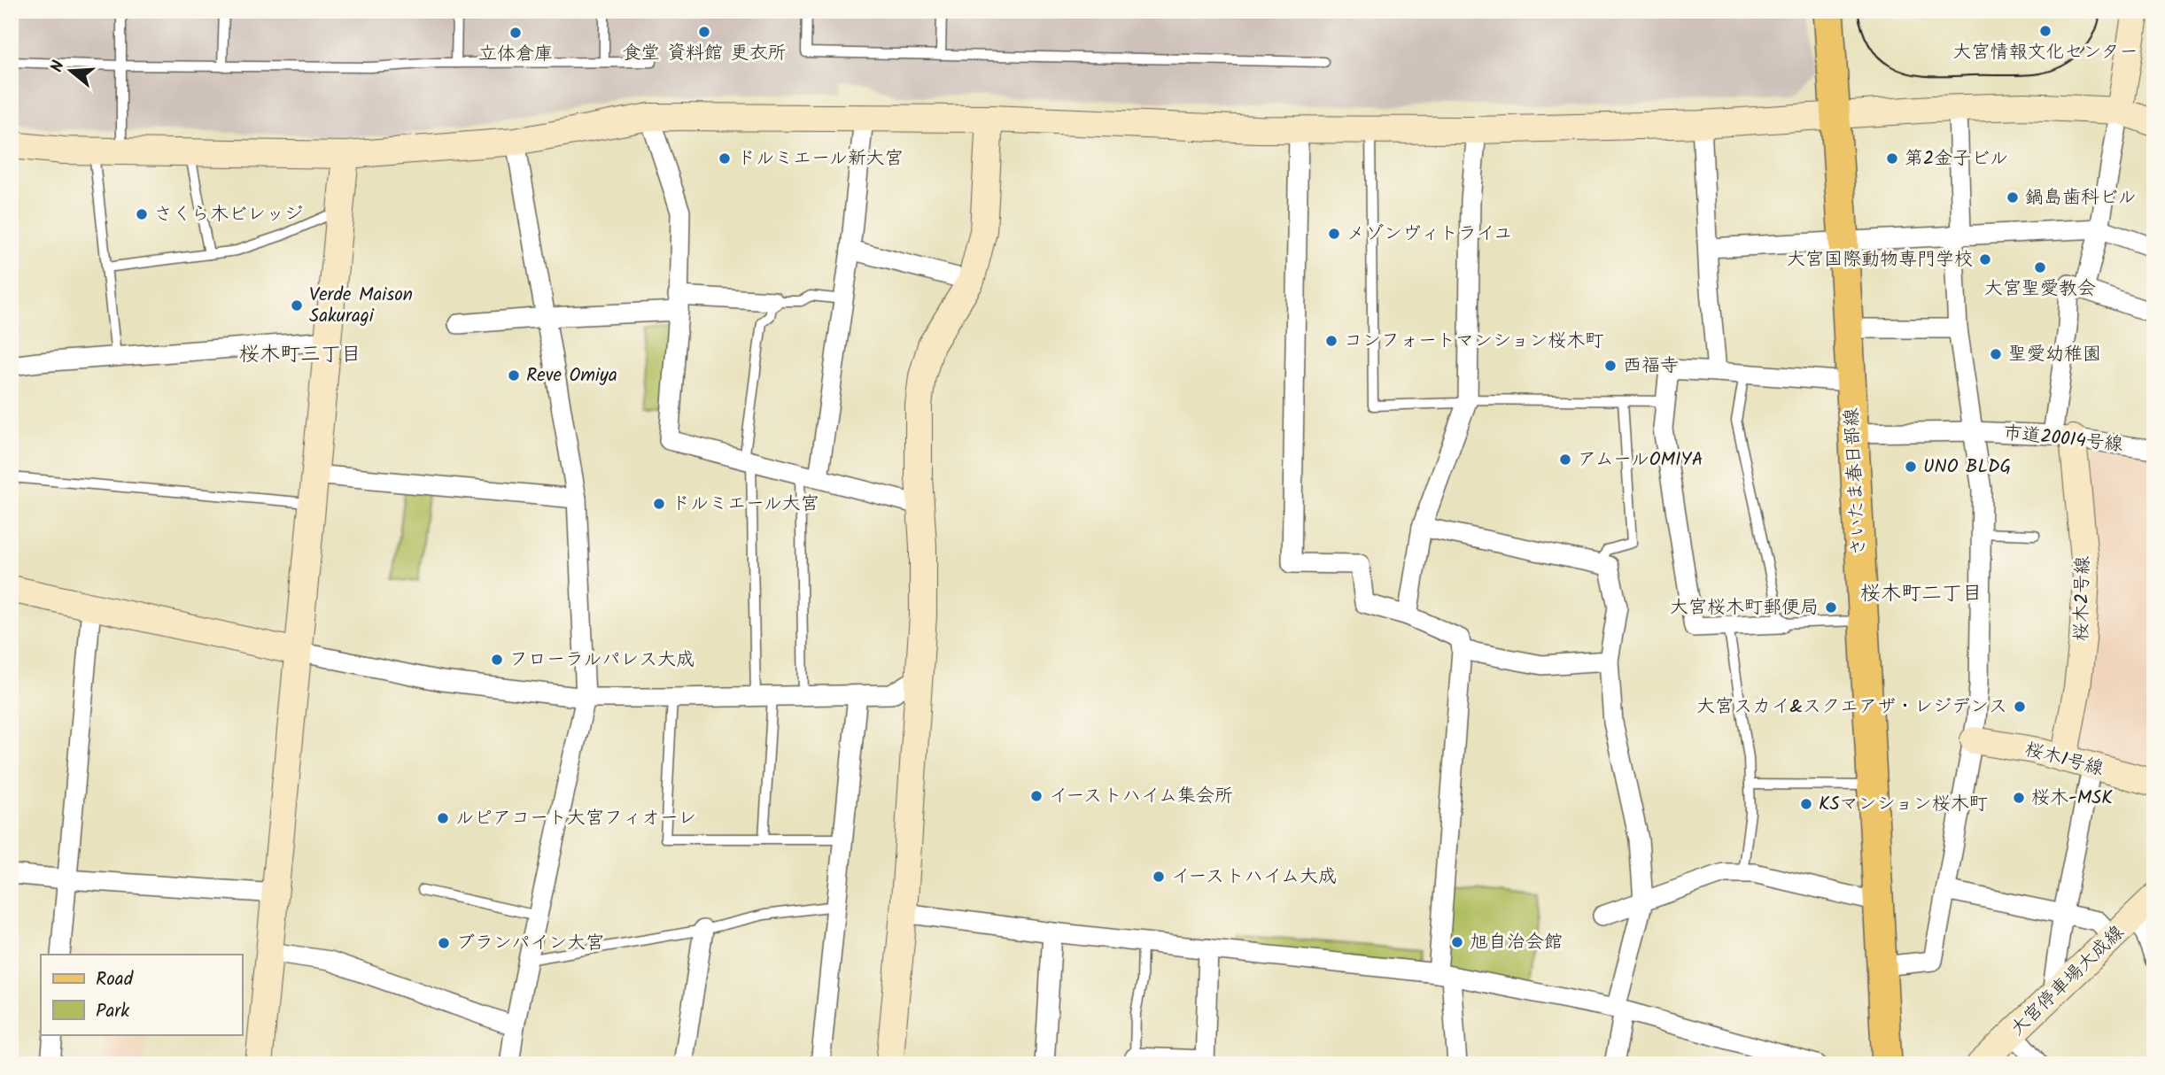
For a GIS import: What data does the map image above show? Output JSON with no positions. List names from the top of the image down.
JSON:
{
  "streets": {
    "main road": ["さいたま春日部線"],
    "street": [
      "市道20014号線",
      "桜木2号線",
      "桜木1号線",
      "大宮停車場大成線"
    ]
  },
  "crossings": [
    ["市道20014号線", "さいたま春日部線"],
    ["市道20014号線", "桜木2号線"],
    ["桜木2号線", "桜木1号線"]
  ],
  "districts": ["桜木町三丁目", "桜木町二丁目"],
  "places": [
    "大宮情報文化センター",
    "食堂 資料館 更衣所",
    "立体倉庫",
    "ドルミエール新大宮",
    "第2金子ビル",
    "鍋島歯科ビル",
    "さくら木ビレッジ",
    "メゾンヴィトライユ",
    "大宮国際動物専門学校",
    "大宮聖愛教会",
    "Verde Maison Sakuragi",
    "コンフォートマンション桜木町",
    "聖愛幼稚園",
    "西福寺",
    "Reve Omiya",
    "アムールOMIYA",
    "UNO BLDG",
    "ドルミエール大宮",
    "大宮桜木町郵便局",
    "フローラルパレス大成",
    "大宮スカイ&スクエアザ・レジデンス",
    "イーストハイム集会所",
    "桜木-MSK",
    "KSマンション桜木町",
    "ルピアコート大宮フィオーレ",
    "イーストハイム大成",
    "旭自治会館",
    "ブランパイン大宮"
  ],
  "legend": ["Road", "Park"],
  "north": "left"
}
